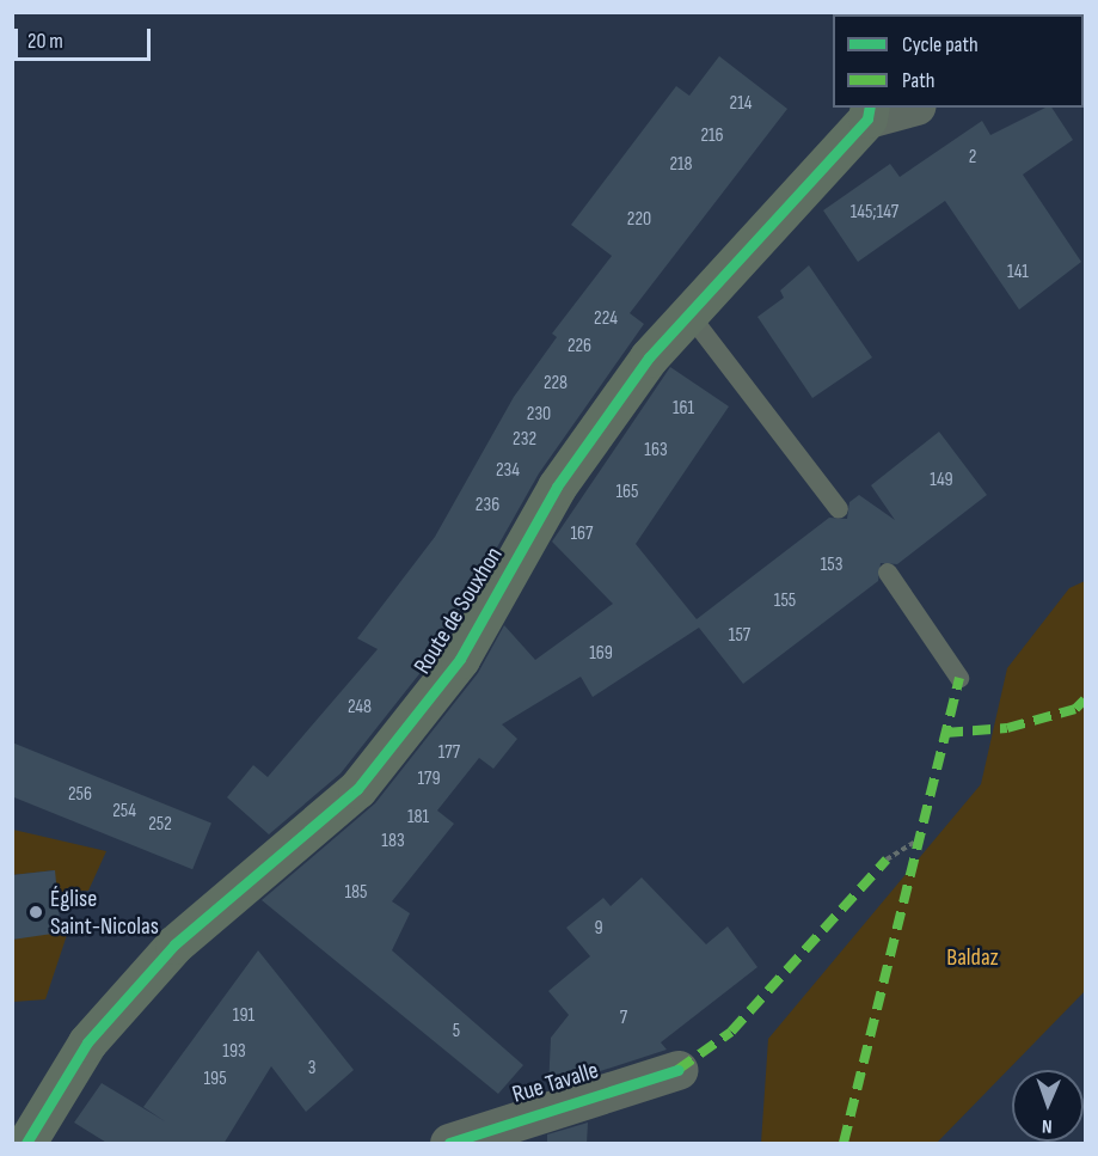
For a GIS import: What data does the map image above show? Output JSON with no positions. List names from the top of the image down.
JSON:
{
  "streets": {
    "street": ["Route de Souxhon", "Rue Tavalle"]
  },
  "parks": ["Baldaz"],
  "places": ["Église Saint-Nicolas"],
  "house_numbers": [
    "214",
    "216",
    "2",
    "218",
    "145;147",
    "220",
    "141",
    "224",
    "226",
    "228",
    "161",
    "230",
    "232",
    "163",
    "234",
    "149",
    "165",
    "236",
    "167",
    "153",
    "155",
    "157",
    "169",
    "248",
    "177",
    "179",
    "256",
    "254",
    "181",
    "252",
    "183",
    "185",
    "9",
    "191",
    "7",
    "5",
    "193",
    "3",
    "195"
  ],
  "legend": ["Cycle path", "Path"],
  "scale_bar": "20 m",
  "north": "bottom"
}
